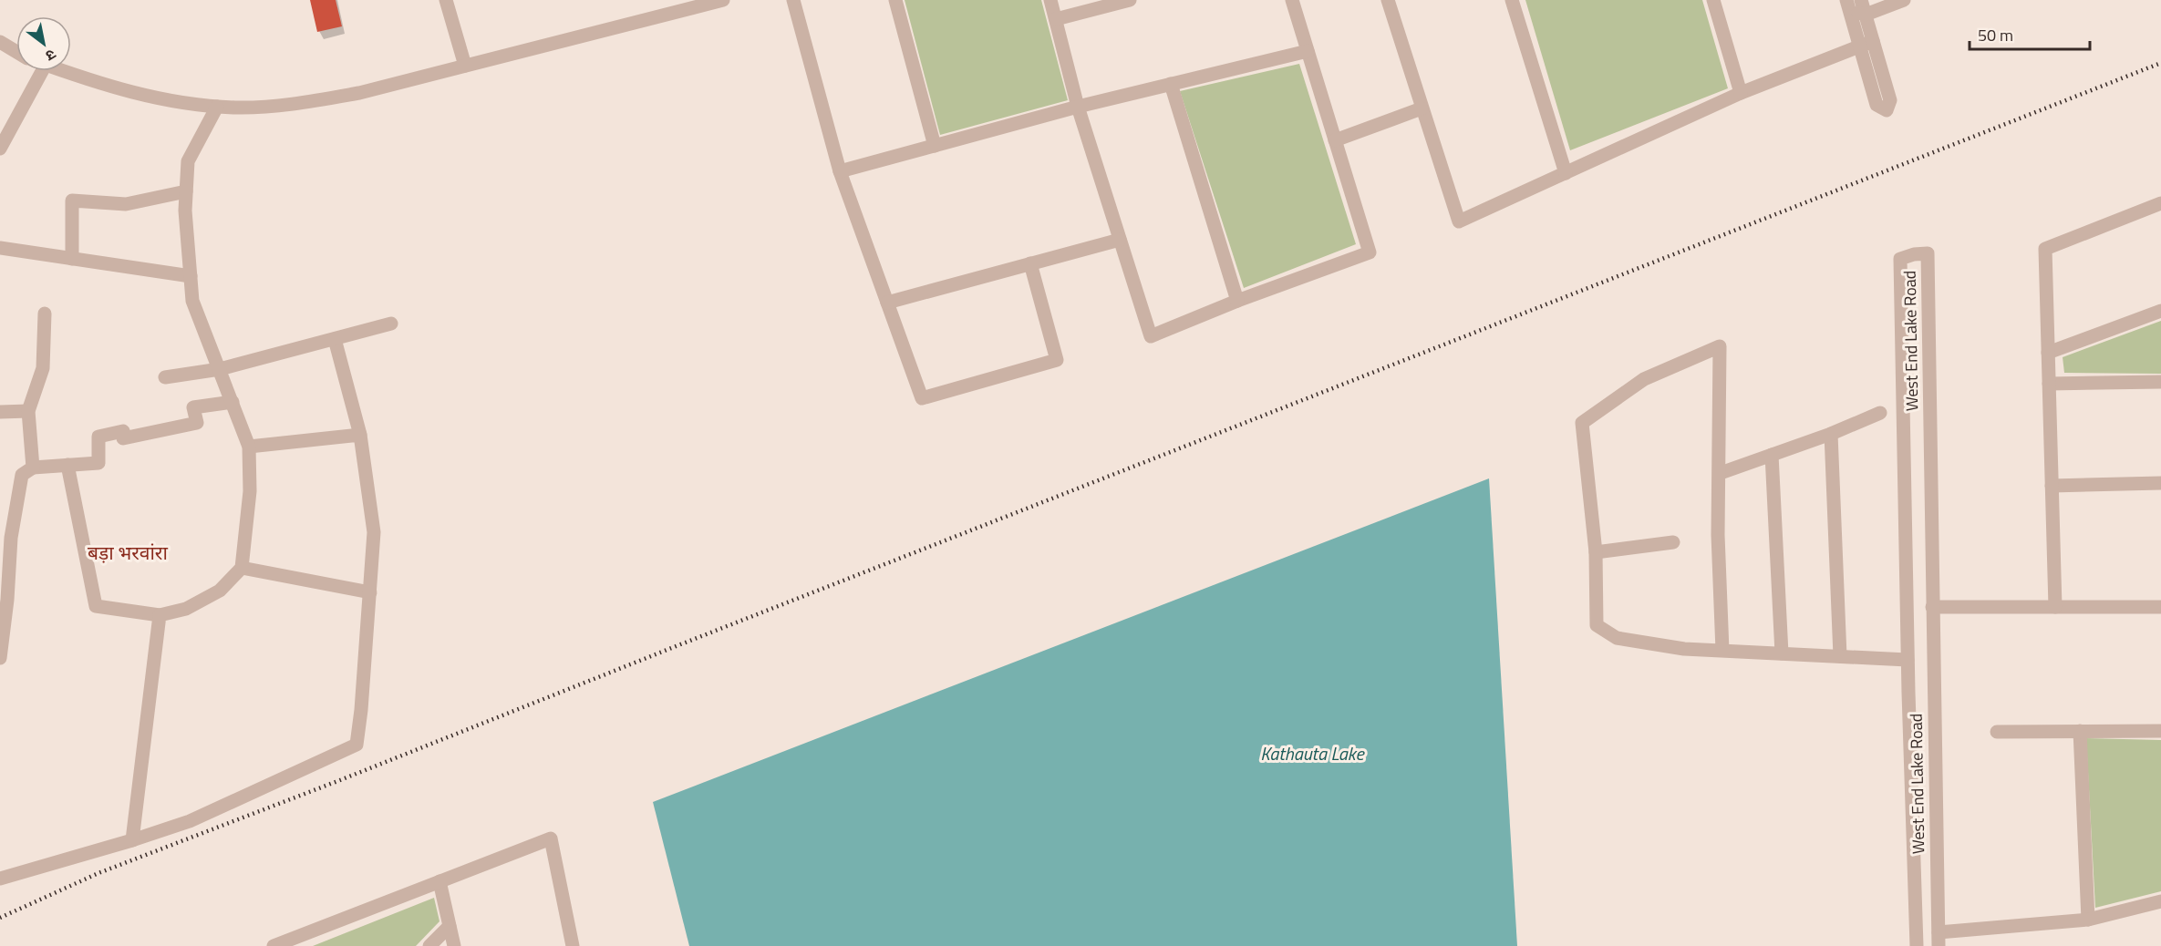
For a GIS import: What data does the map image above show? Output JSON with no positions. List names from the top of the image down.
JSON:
{
  "streets": {
    "street": ["West End Lake Road"]
  },
  "districts": ["बड़ा भरवांरा"],
  "water": ["Kathauta Lake"],
  "scale_bar": "50 m",
  "north": "bottom right"
}
